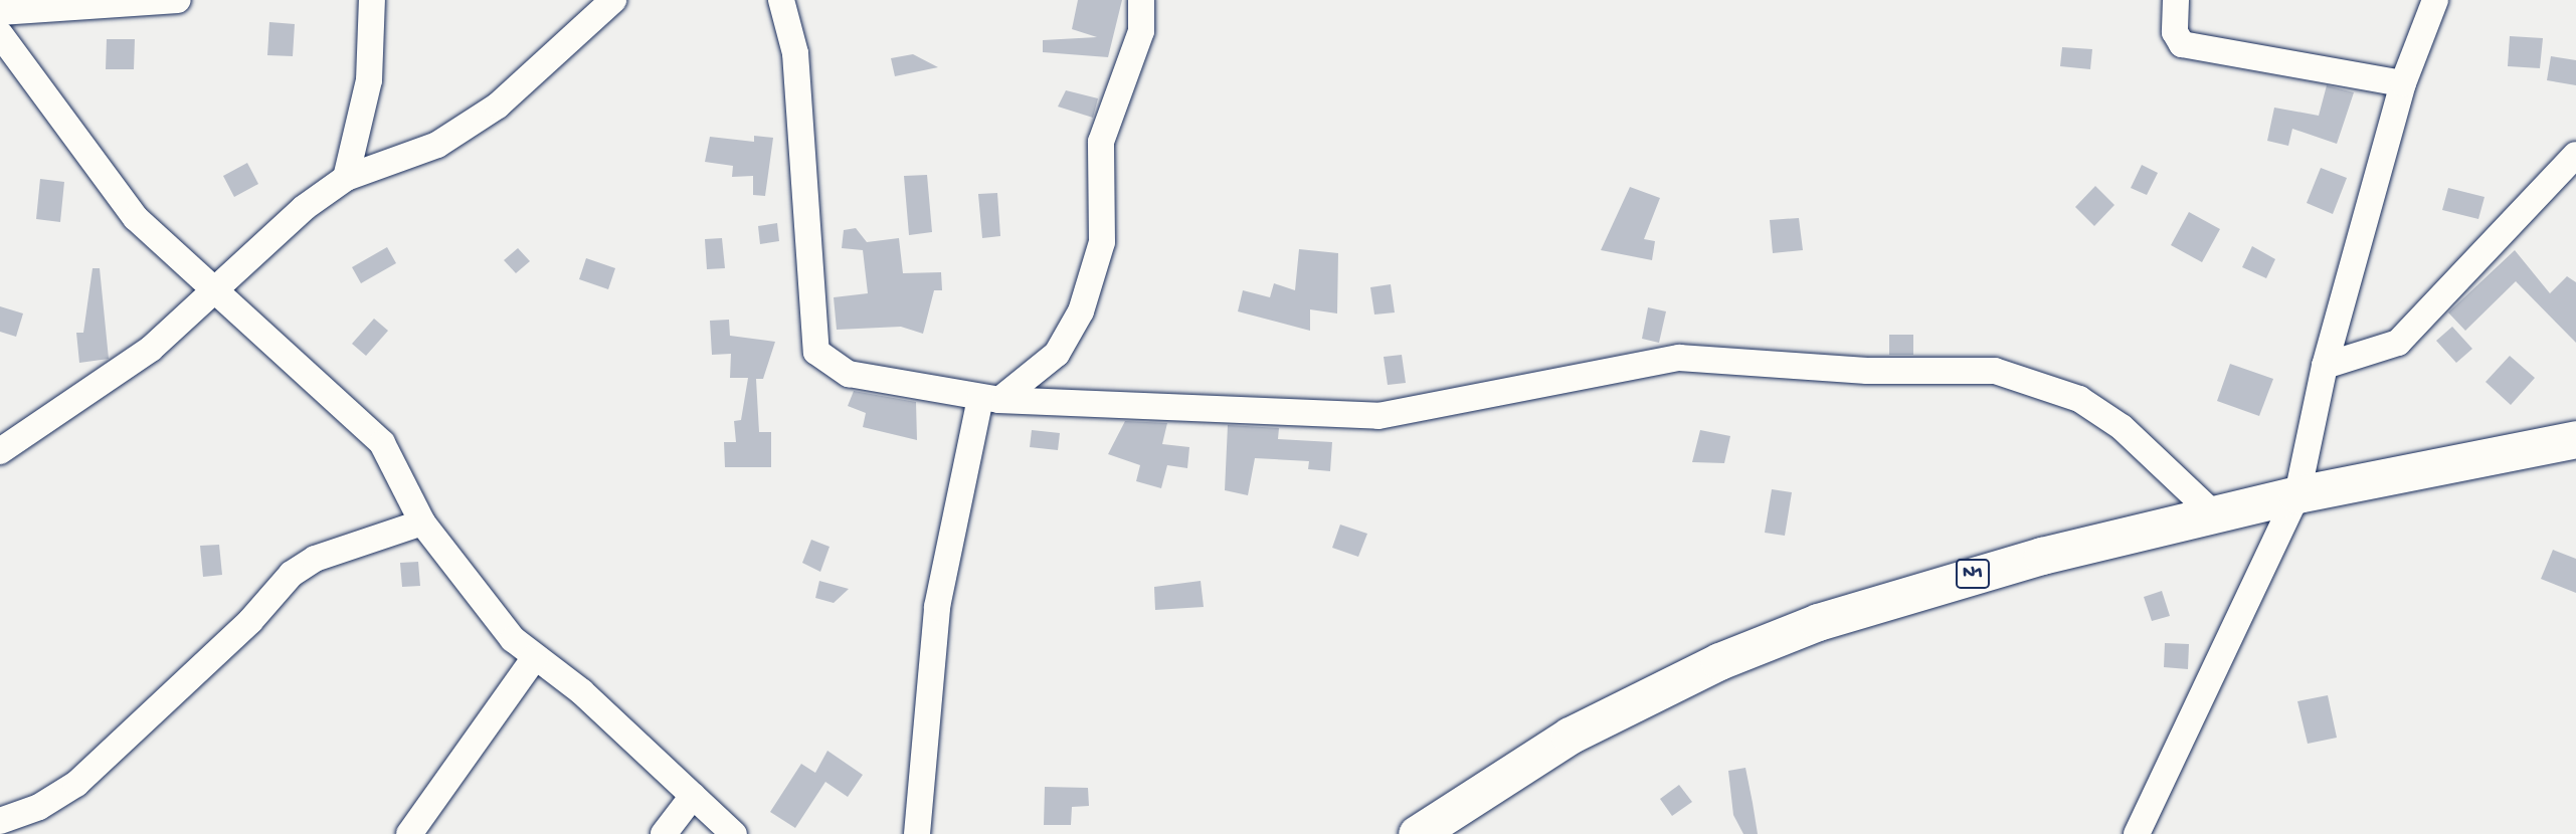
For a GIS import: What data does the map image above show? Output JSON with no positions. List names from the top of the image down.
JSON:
{
  "streets": {
    "highway": ["N1"]
  }
}
